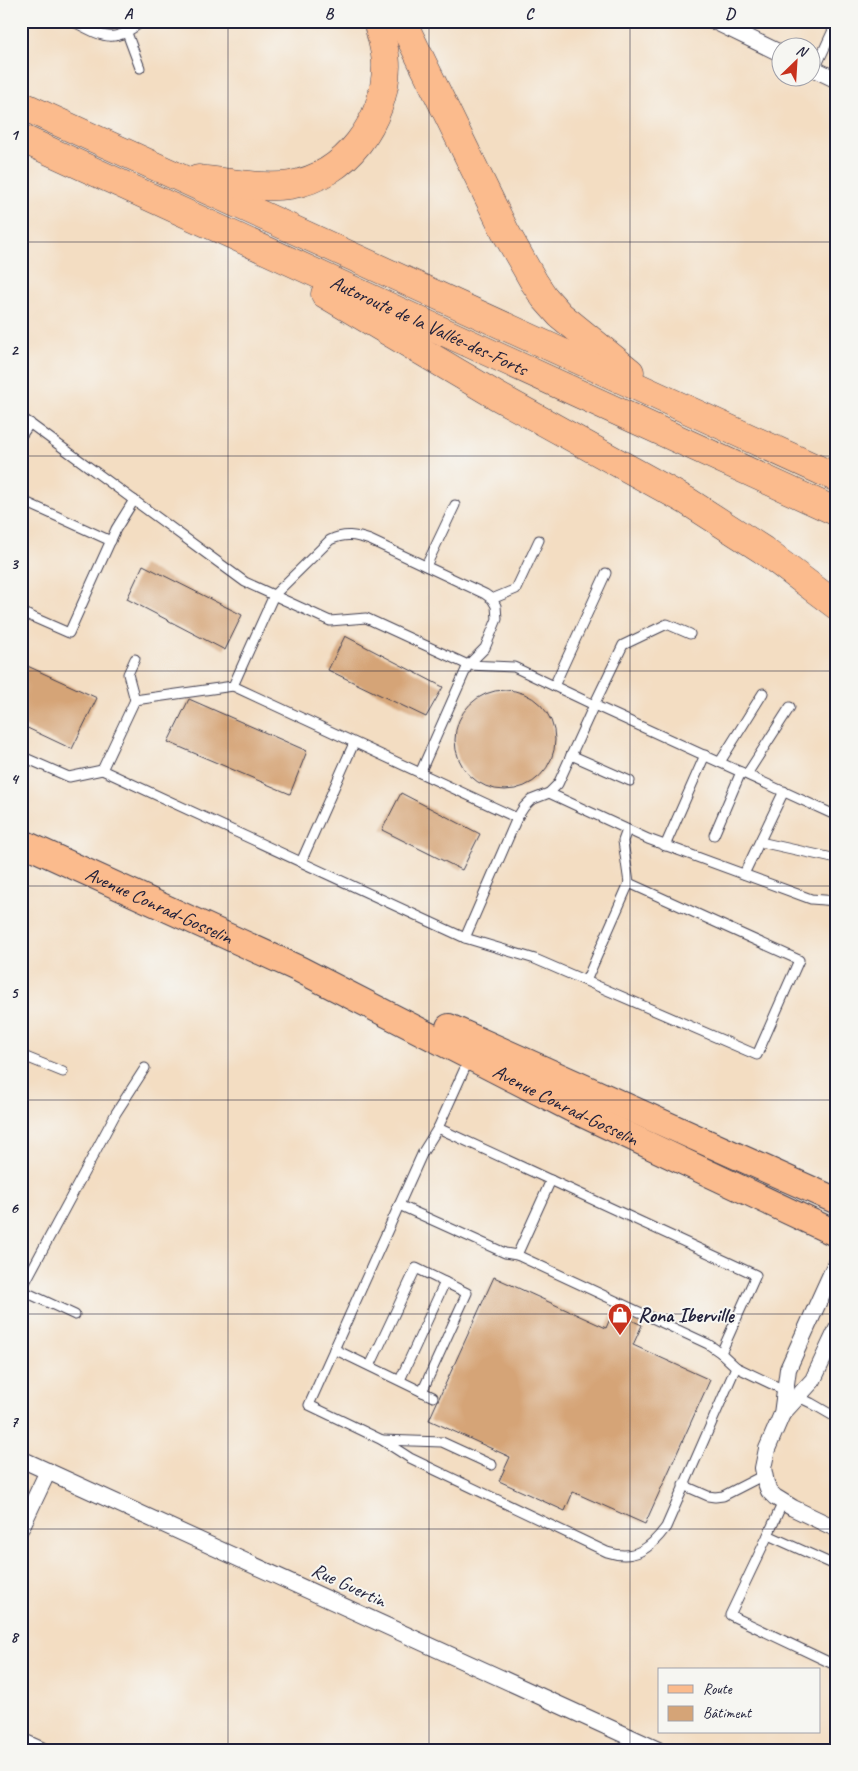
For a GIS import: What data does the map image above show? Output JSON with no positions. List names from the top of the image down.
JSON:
{
  "streets": {
    "highway": ["Autoroute de la Vallée-des-Forts"],
    "main road": ["Avenue Conrad-Gosselin"],
    "street": ["Rue Guertin"]
  },
  "places": {
    "shop": ["Rona Iberville"]
  },
  "legend": ["Route", "Bâtiment"],
  "north": "top right",
  "grid": {
    "columns": [
      "A",
      "B",
      "C",
      "D"
    ],
    "rows": [
      "1",
      "2",
      "3",
      "4",
      "5",
      "6",
      "7",
      "8"
    ]
  }
}
